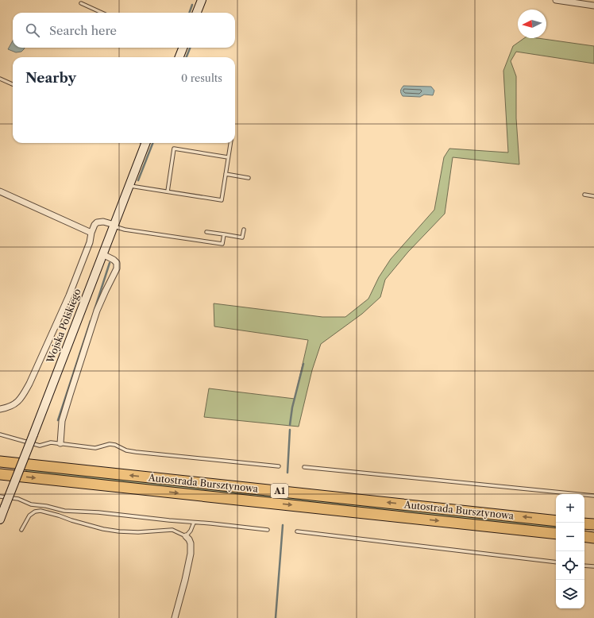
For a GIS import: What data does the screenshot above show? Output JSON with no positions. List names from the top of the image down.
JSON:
{
  "streets": {
    "highway": ["Autostrada Bursztynowa", "A1"],
    "main road": ["Wojska Polskiego"]
  },
  "north": "left",
  "page": {
    "search": "Search here",
    "heading": ["Nearby", "0 results"],
    "map_buttons": ["+", "−"]
  }
}
